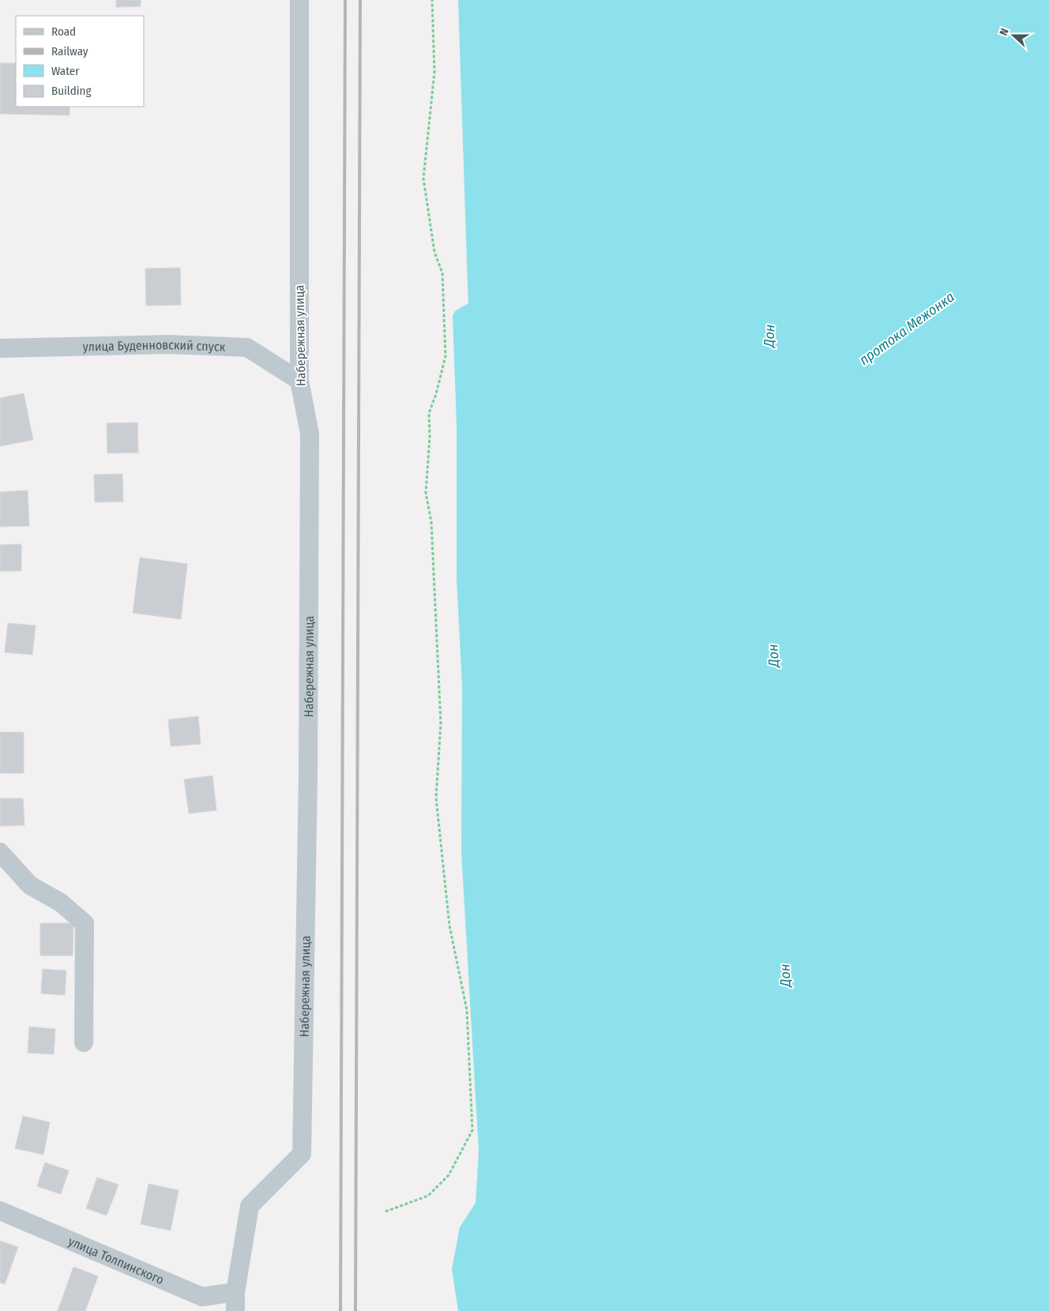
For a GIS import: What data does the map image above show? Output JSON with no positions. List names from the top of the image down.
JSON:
{
  "streets": {
    "street": ["Набережная улица", "улица Буденновский спуск", "улица Толпинского"]
  },
  "crossings": [
    ["Набережная улица", "улица Буденновский спуск"],
    ["Набережная улица", "улица Толпинского"]
  ],
  "water": ["протока Межонка", "Дон"],
  "legend": [
    "Road",
    "Railway",
    "Water",
    "Building"
  ],
  "north": "left"
}
